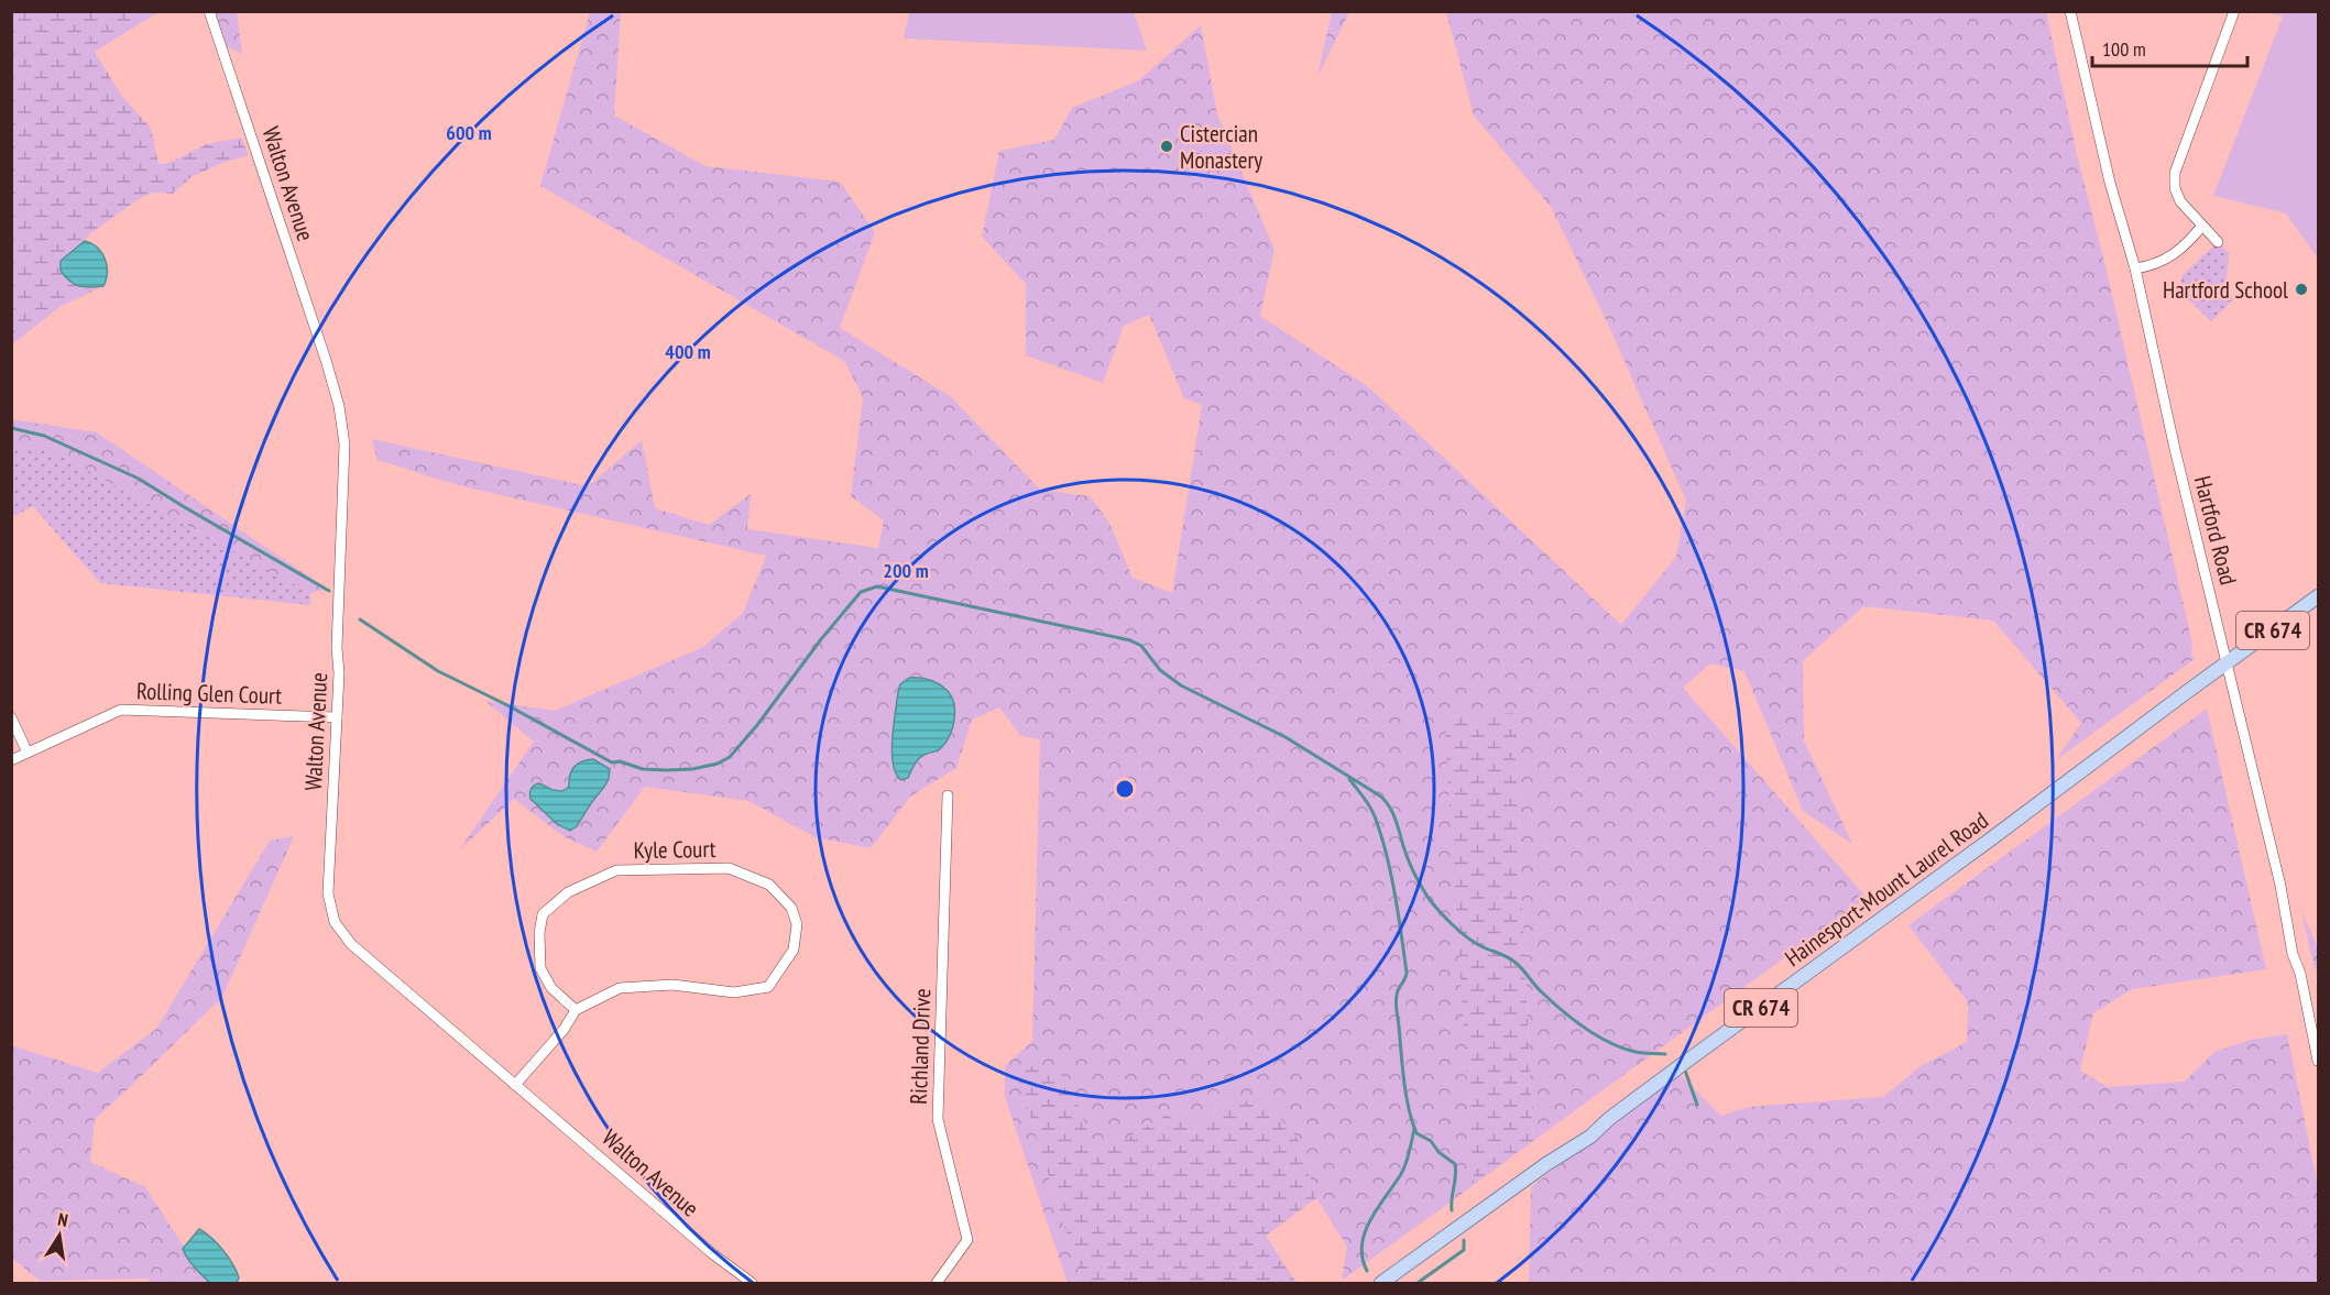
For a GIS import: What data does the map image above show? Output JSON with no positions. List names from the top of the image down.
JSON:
{
  "streets": {
    "main road": ["CR 674", "Hainesport-Mount Laurel Road"],
    "street": [
      "Walton Avenue",
      "Hartford Road",
      "Rolling Glen Court",
      "Kyle Court",
      "Richland Drive"
    ]
  },
  "crossings": [
    ["Walton Avenue", "Rolling Glen Court"],
    ["Walton Avenue", "Kyle Court"],
    ["Hartford Road", "Hainesport-Mount Laurel Road"]
  ],
  "places": ["Cistercian Monastery", "Hartford School"],
  "scale_bar": "100 m",
  "north": "top",
  "rings": ["600 m", "400 m", "200 m"]
}
